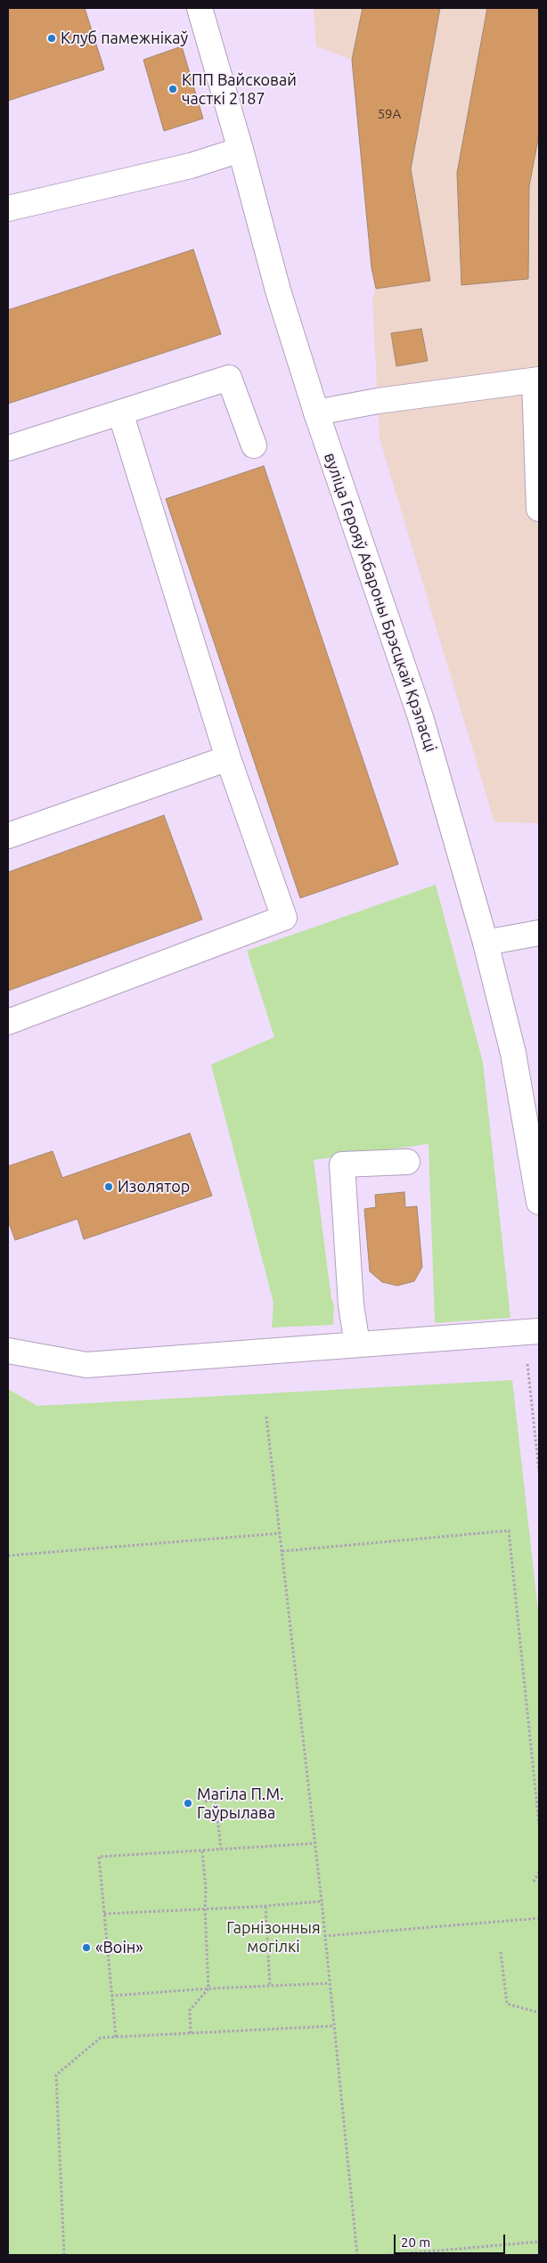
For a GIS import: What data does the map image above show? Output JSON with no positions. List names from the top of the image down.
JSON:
{
  "streets": {
    "main road": ["вуліца Герояў Абароны Брэсцкай Крэпасці"]
  },
  "parks": ["Гарнізонныя могілкі"],
  "places": [
    "Клуб памежнікаў",
    "КПП Вайсковай часткі 2187",
    "Изолятор",
    "Магіла П.М. Гаўрылава",
    "«Воін»"
  ],
  "house_numbers": ["59А"],
  "scale_bar": "20 m"
}
